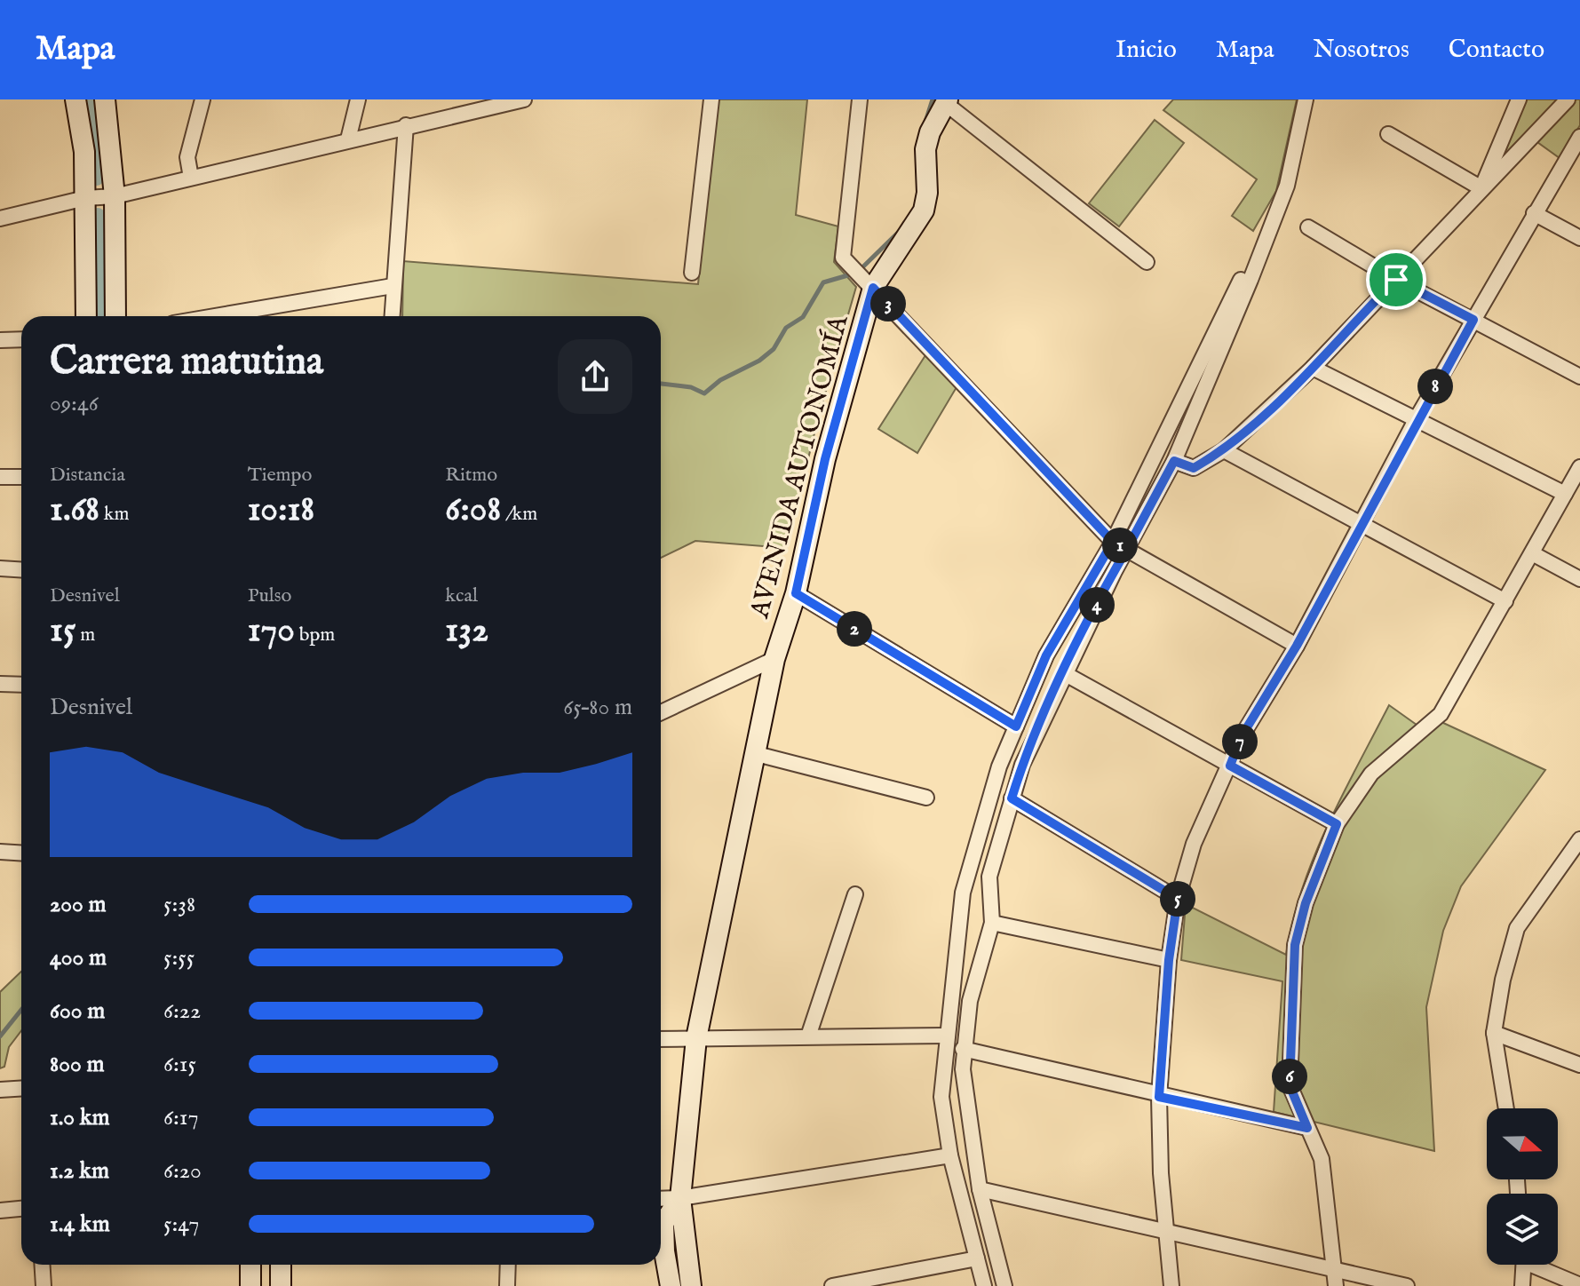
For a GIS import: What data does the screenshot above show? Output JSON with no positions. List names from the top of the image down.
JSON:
{
  "streets": {
    "street": ["AVENIDA AUTONOMÍA"]
  },
  "north": "right",
  "page": {
    "header": "Mapa",
    "nav": [
      "Inicio",
      "Mapa",
      "Nosotros",
      "Contacto"
    ],
    "pins": [
      "3",
      "8",
      "1",
      "4",
      "2",
      "7",
      "5",
      "6"
    ],
    "heading": ["Carrera matutina", "09:46"],
    "stats": [
      ["Distancia", "1.68 km"],
      ["Tiempo", "10:18"],
      ["Ritmo", "6:08 /km"],
      ["Desnivel", "15 m"],
      ["Pulso", "170 bpm"],
      ["kcal", "132"]
    ],
    "chart": ["Desnivel", "65–80 m"],
    "list": [
      {
        "name": "200 m",
        "note": "5:38"
      },
      {
        "name": "400 m",
        "note": "5:55"
      },
      {
        "name": "600 m",
        "note": "6:22"
      },
      {
        "name": "800 m",
        "note": "6:15"
      },
      {
        "name": "1.0 km",
        "note": "6:17"
      },
      {
        "name": "1.2 km",
        "note": "6:20"
      },
      {
        "name": "1.4 km",
        "note": "5:47"
      }
    ]
  }
}
